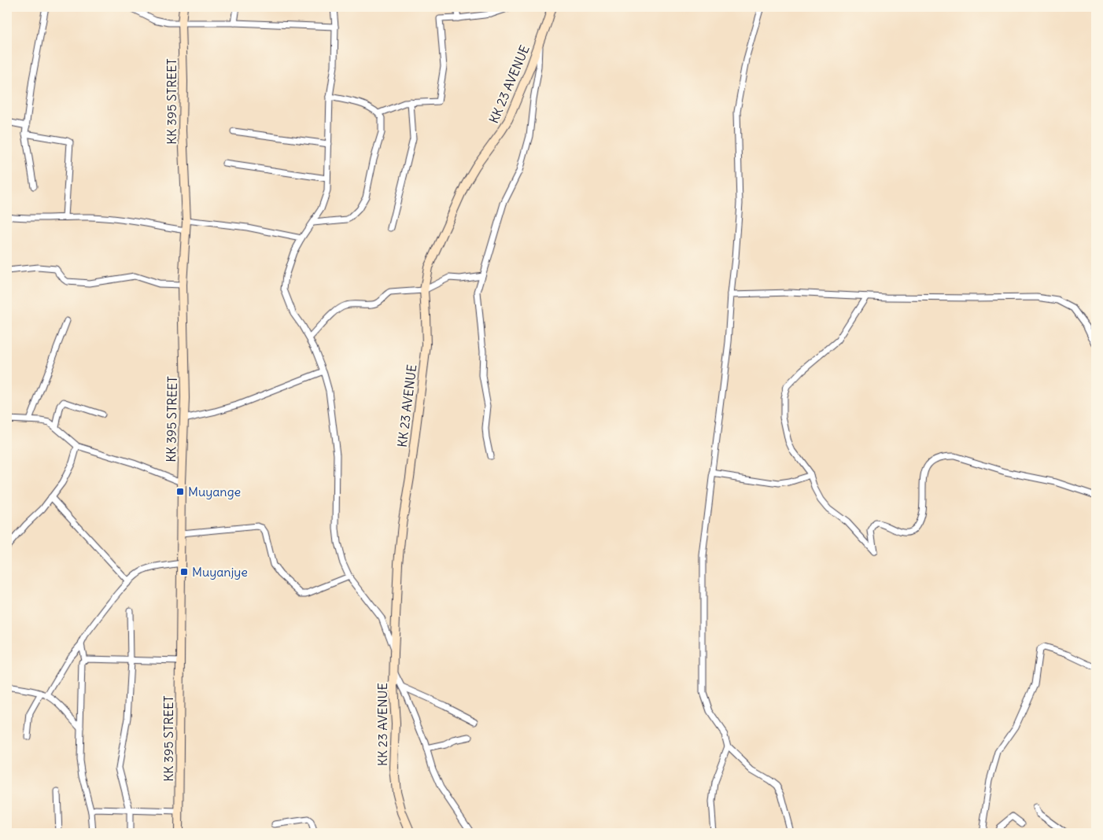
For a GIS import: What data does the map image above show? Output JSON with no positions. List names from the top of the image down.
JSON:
{
  "streets": {
    "main road": ["KK 23 AVENUE", "KK 395 STREET"]
  },
  "places": {
    "transit": ["Muyange", "Muyanjye"]
  }
}
